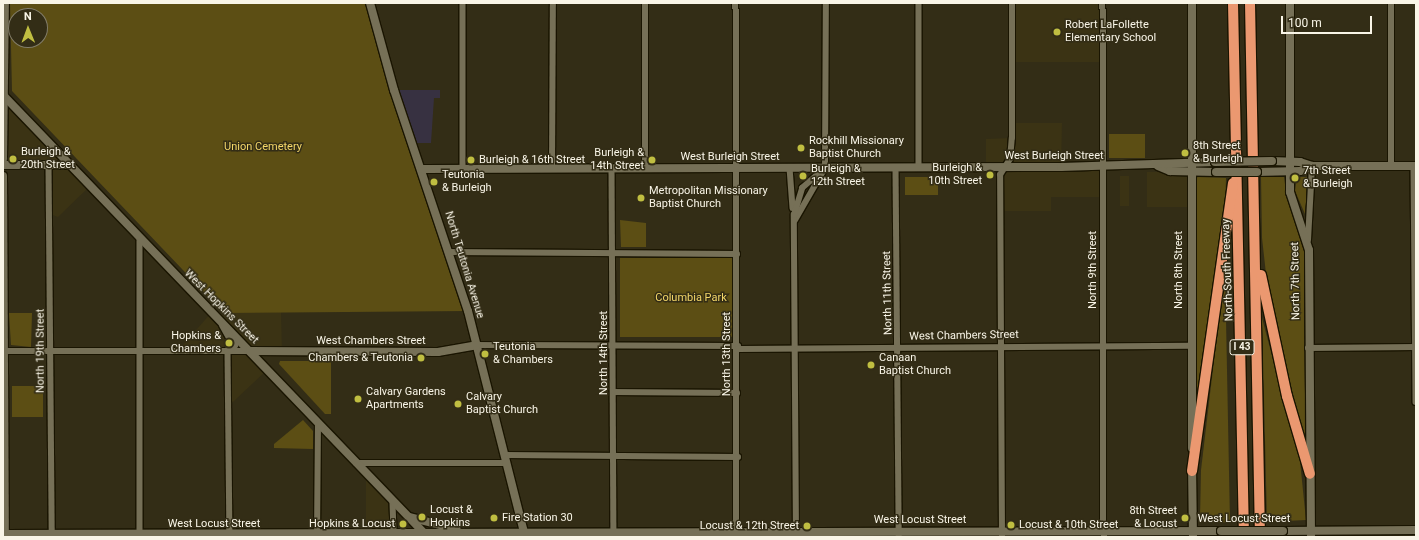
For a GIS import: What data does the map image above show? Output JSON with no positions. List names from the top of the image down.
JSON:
{
  "streets": {
    "highway": ["North-South Freeway", "I 43"],
    "street": [
      "West Burleigh Street",
      "North Teutonia Avenue",
      "North 9th Street",
      "North 8th Street",
      "North 7th Street",
      "North 11th Street",
      "West Hopkins Street",
      "West Chambers Street",
      "North 19th Street",
      "North 14th Street",
      "North 13th Street",
      "West Locust Street"
    ]
  },
  "crossings": [
    ["West Burleigh Street", "North Teutonia Avenue"],
    ["West Burleigh Street", "North 9th Street"],
    ["West Burleigh Street", "North 8th Street"],
    ["West Burleigh Street", "North 7th Street"],
    ["West Burleigh Street", "North 11th Street"],
    ["West Burleigh Street", "North 14th Street"],
    ["West Burleigh Street", "North 13th Street"],
    ["North Teutonia Avenue", "West Chambers Street"],
    ["North Teutonia Avenue", "West Locust Street"],
    ["North 9th Street", "West Chambers Street"],
    ["North 9th Street", "West Locust Street"],
    ["North 8th Street", "West Chambers Street"],
    ["North 8th Street", "West Locust Street"],
    ["North 7th Street", "West Locust Street"],
    ["North 11th Street", "West Chambers Street"],
    ["North 11th Street", "West Locust Street"],
    ["West Hopkins Street", "West Chambers Street"],
    ["West Hopkins Street", "West Locust Street"],
    ["West Chambers Street", "North 19th Street"],
    ["West Chambers Street", "North 14th Street"],
    ["West Chambers Street", "North 13th Street"],
    ["North 19th Street", "West Locust Street"],
    ["North 14th Street", "West Locust Street"],
    ["North 13th Street", "West Locust Street"]
  ],
  "parks": ["Union Cemetery", "Columbia Park"],
  "places": [
    "Robert LaFollette Elementary School",
    "Rockhill Missionary Baptist Church",
    "8th Street & Burleigh",
    "Burleigh & 20th Street",
    "Burleigh & 16th Street",
    "Burleigh & 14th Street",
    "Burleigh & 10th Street",
    "Burleigh & 12th Street",
    "7th Street & Burleigh",
    "Teutonia & Burleigh",
    "Metropolitan Missionary Baptist Church",
    "Hopkins & Chambers",
    "Teutonia & Chambers",
    "Chambers & Teutonia",
    "Canaan Baptist Church",
    "Calvary Gardens Apartments",
    "Calvary Baptist Church",
    "Locust & Hopkins",
    "Fire Station 30",
    "8th Street & Locust",
    "Hopkins & Locust",
    "Locust & 10th Street",
    "Locust & 12th Street"
  ],
  "scale_bar": "100 m",
  "north": "top"
}
